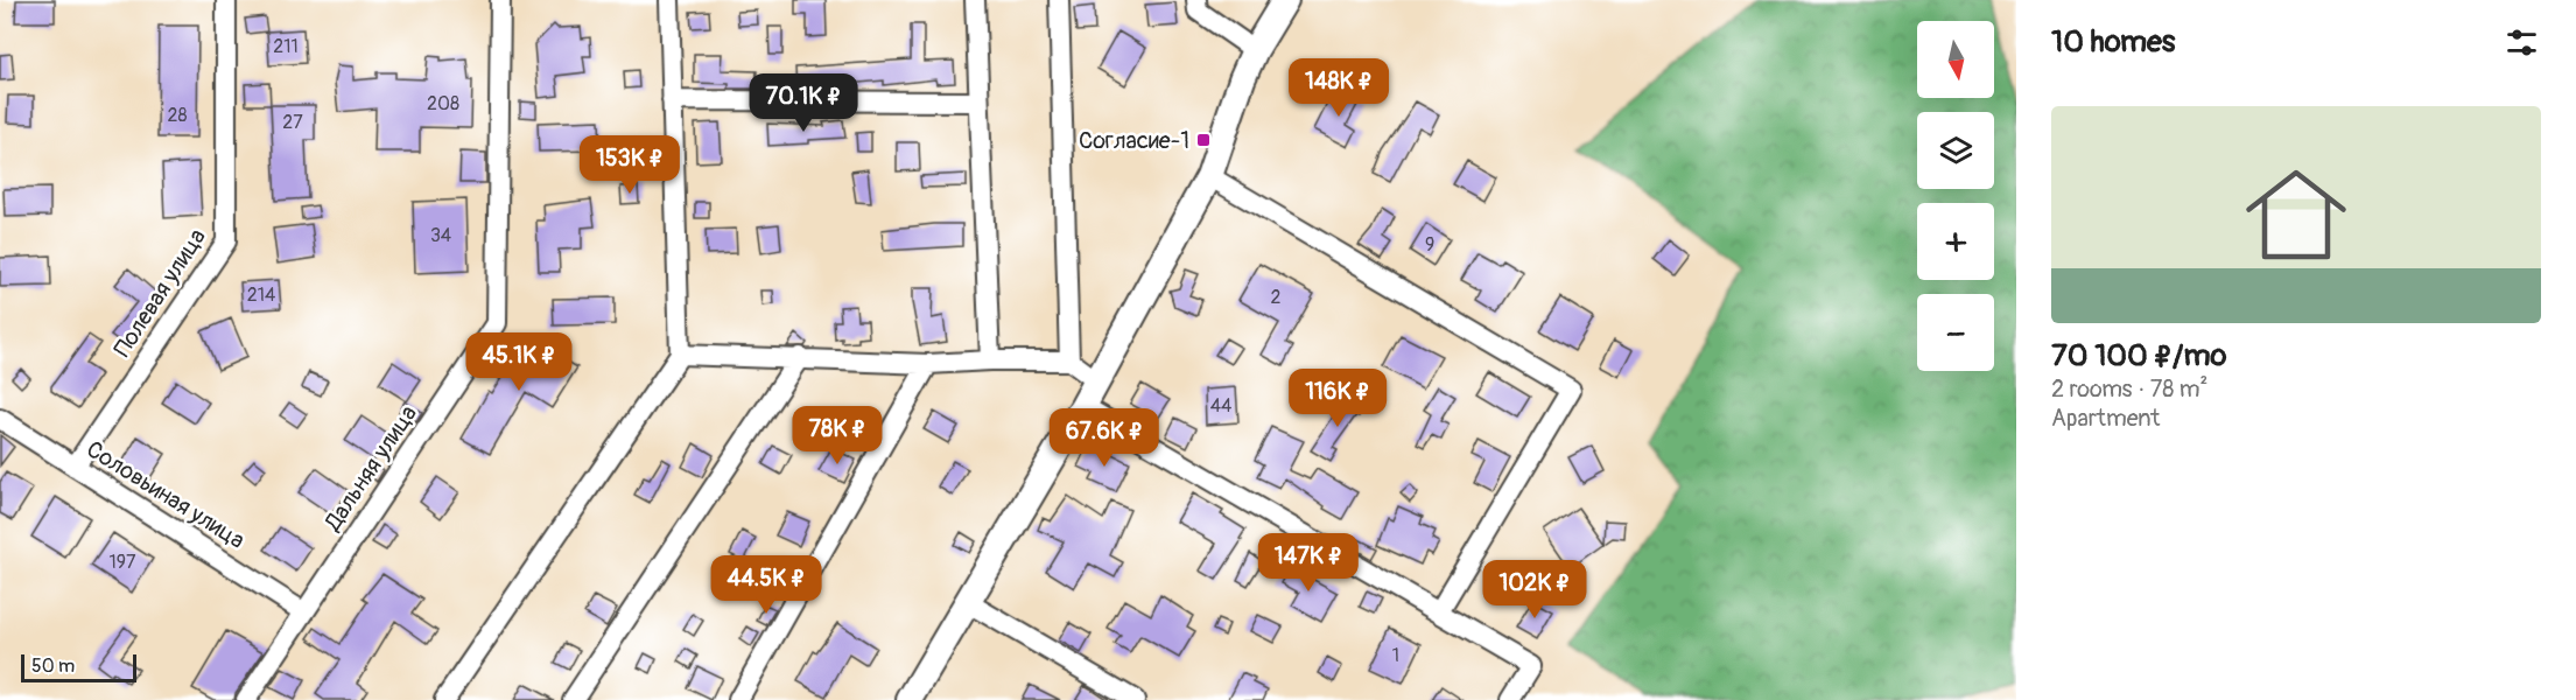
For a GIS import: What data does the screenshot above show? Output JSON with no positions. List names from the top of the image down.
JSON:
{
  "streets": {
    "street": ["Полевая улица", "Дальняя улица", "Соловьиная улица"]
  },
  "crossings": [
    ["Полевая улица", "Соловьиная улица"],
    ["Дальняя улица", "Соловьиная улица"]
  ],
  "places": {
    "transit": ["Согласие-1"]
  },
  "house_numbers": [
    "211",
    "208",
    "28",
    "27",
    "34",
    "9",
    "214",
    "2",
    "44",
    "197",
    "1"
  ],
  "scale_bar": "50 m",
  "north": "bottom",
  "page": {
    "heading": "10 homes",
    "map_buttons": ["+", "−"],
    "price": [
      "148K ₽",
      "70.1K ₽",
      "153K ₽",
      "45.1K ₽",
      "116K ₽",
      "78K ₽",
      "67.6K ₽",
      "147K ₽",
      "44.5K ₽",
      "102K ₽"
    ],
    "list": [
      {
        "name": "70 100 ₽/mo",
        "note": "2 rooms · 78 m² · Apartment"
      }
    ],
    "scale": "50 m"
  }
}
